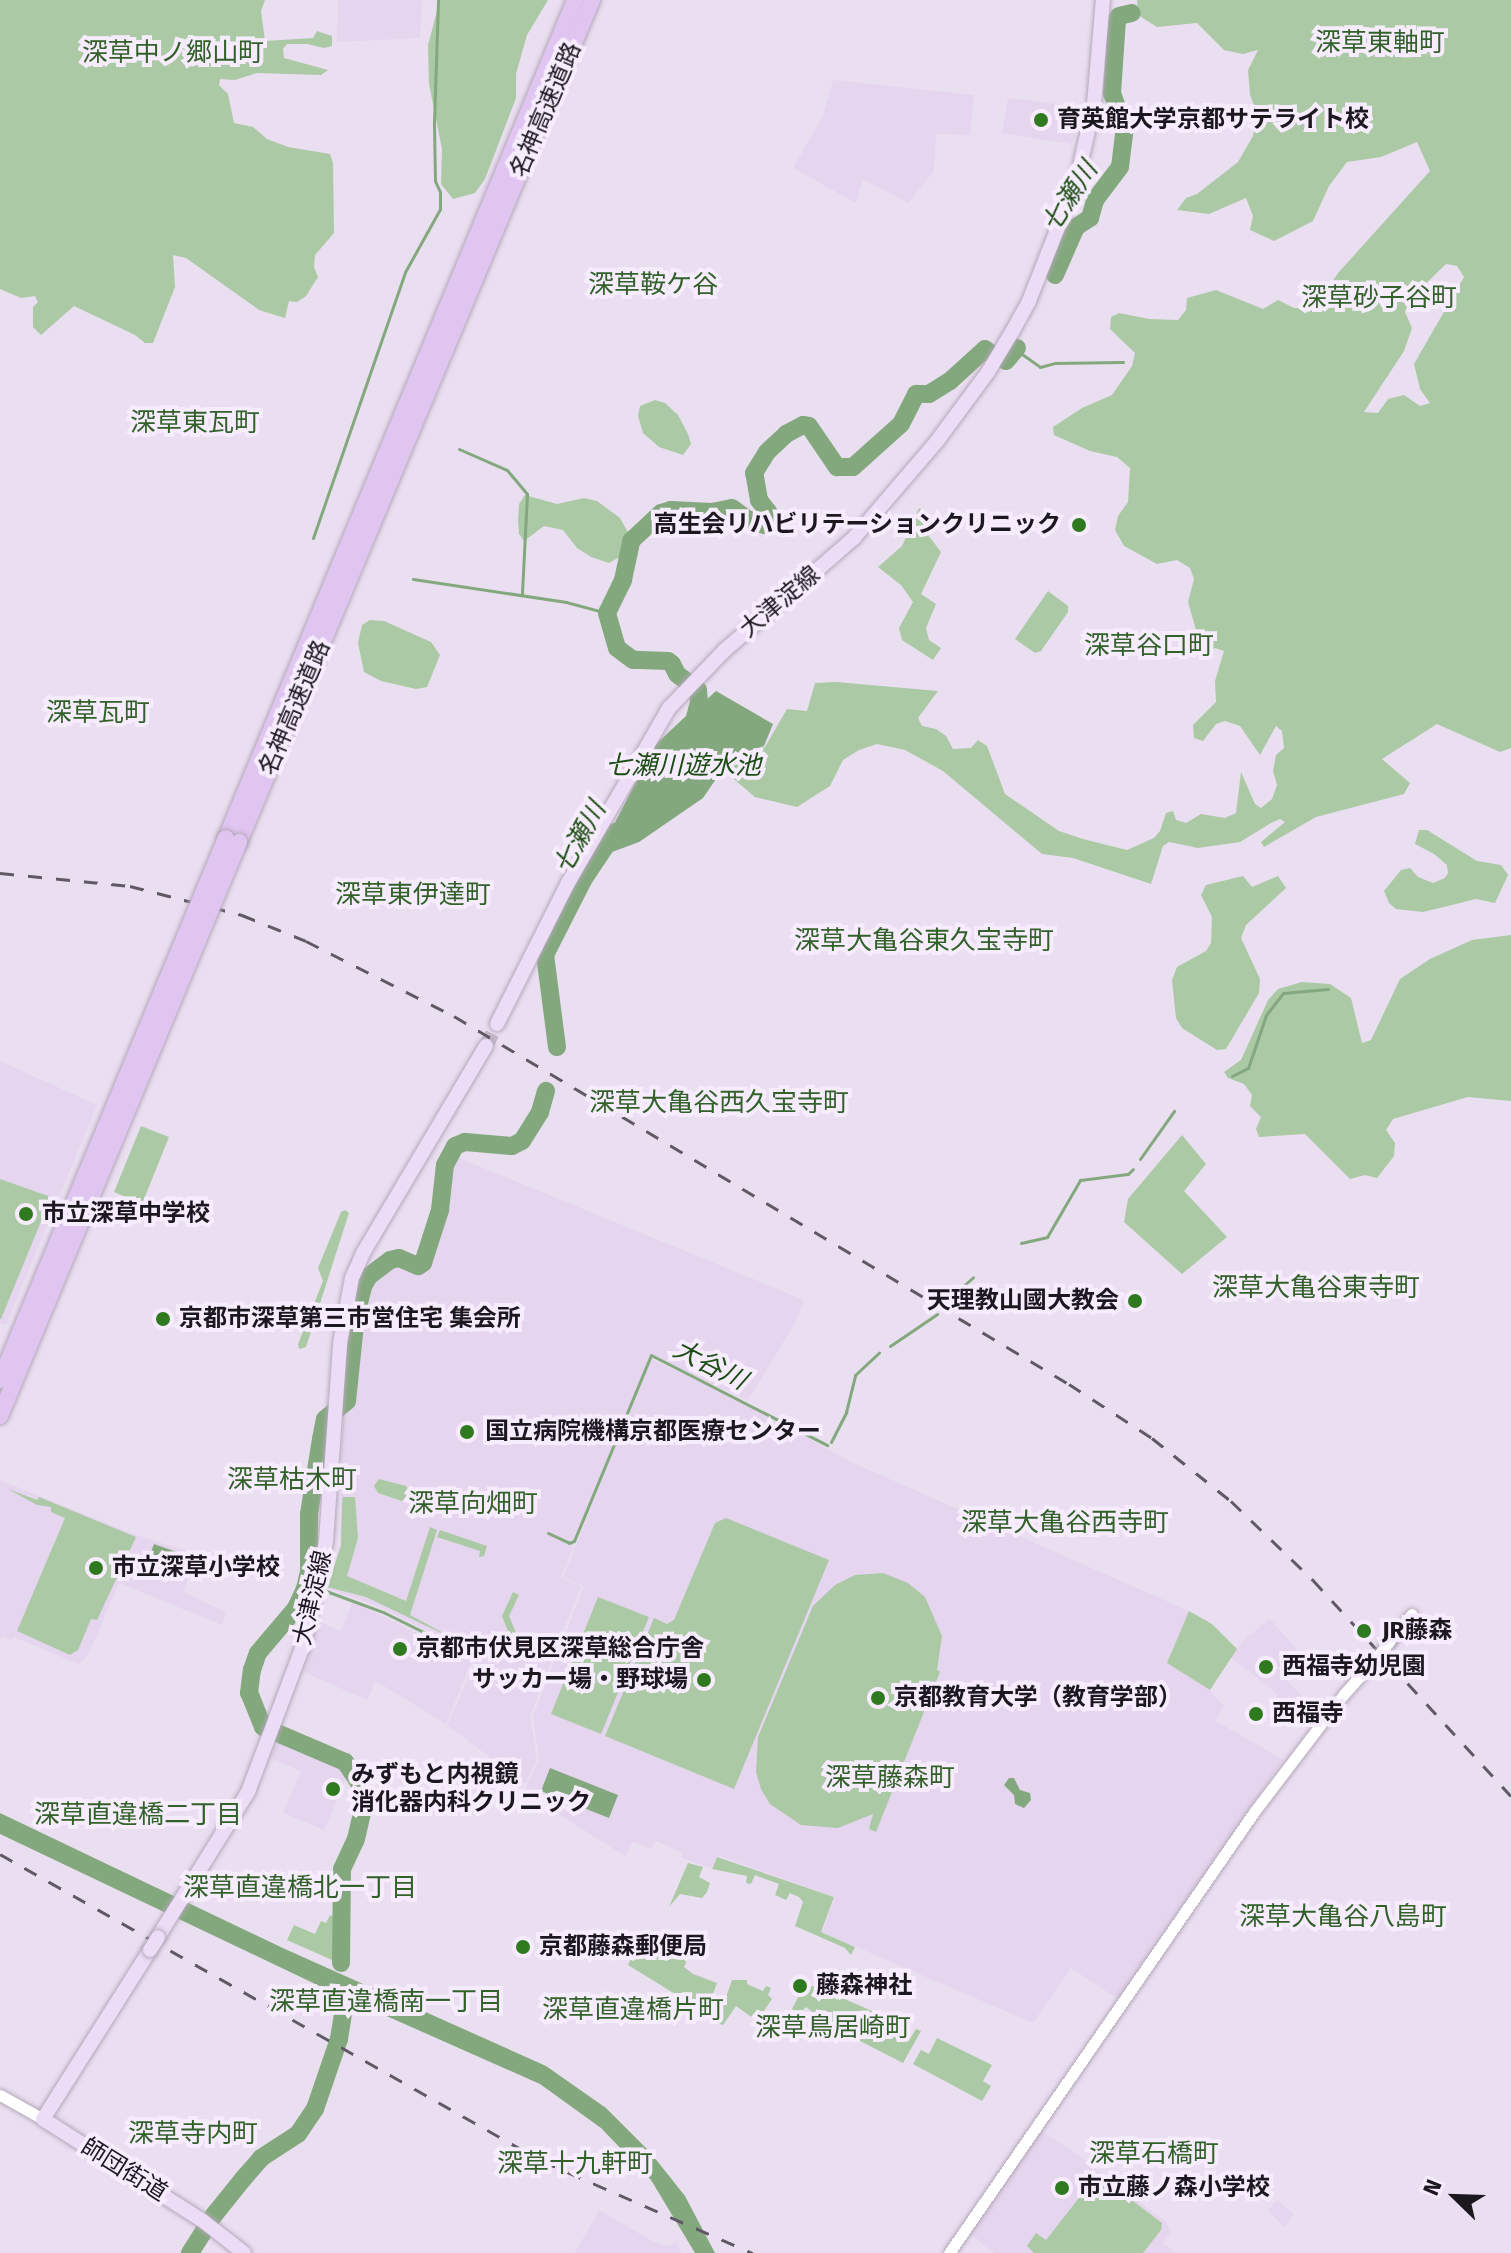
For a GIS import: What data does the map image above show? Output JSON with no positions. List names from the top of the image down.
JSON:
{
  "streets": {
    "highway": ["名神高速道路"],
    "main road": ["大津淀線", "師団街道"]
  },
  "crossings": [
    ["大津淀線", "師団街道"]
  ],
  "districts": [
    "深草東軸町",
    "深草中ノ郷山町",
    "深草鞍ケ谷",
    "深草砂子谷町",
    "深草東瓦町",
    "深草谷口町",
    "深草瓦町",
    "深草東伊達町",
    "深草大亀谷東久宝寺町",
    "深草大亀谷西久宝寺町",
    "深草大亀谷東寺町",
    "深草枯木町",
    "深草向畑町",
    "深草大亀谷西寺町",
    "深草藤森町",
    "深草直違橋二丁目",
    "深草直違橋北一丁目",
    "深草大亀谷八島町",
    "深草直違橋南一丁目",
    "深草直違橋片町",
    "深草鳥居崎町",
    "深草寺内町",
    "深草石橋町",
    "深草十九軒町"
  ],
  "water": ["七瀬川", "七瀬川遊水池", "大谷川"],
  "places": [
    "育英館大学京都サテライト校",
    "高生会リハビリテーションクリニック",
    "市立深草中学校",
    "天理教山國大教会",
    "京都市深草第三市営住宅 集会所",
    "国立病院機構京都医療センター",
    "市立深草小学校",
    "JR藤森",
    "京都市伏見区深草総合庁舎",
    "西福寺幼児園",
    "サッカー場・野球場",
    "京都教育大学（教育学部）",
    "西福寺",
    "みずもと内視鏡 消化器内科クリニック",
    "京都藤森郵便局",
    "藤森神社",
    "市立藤ノ森小学校"
  ],
  "north": "top left"
}
